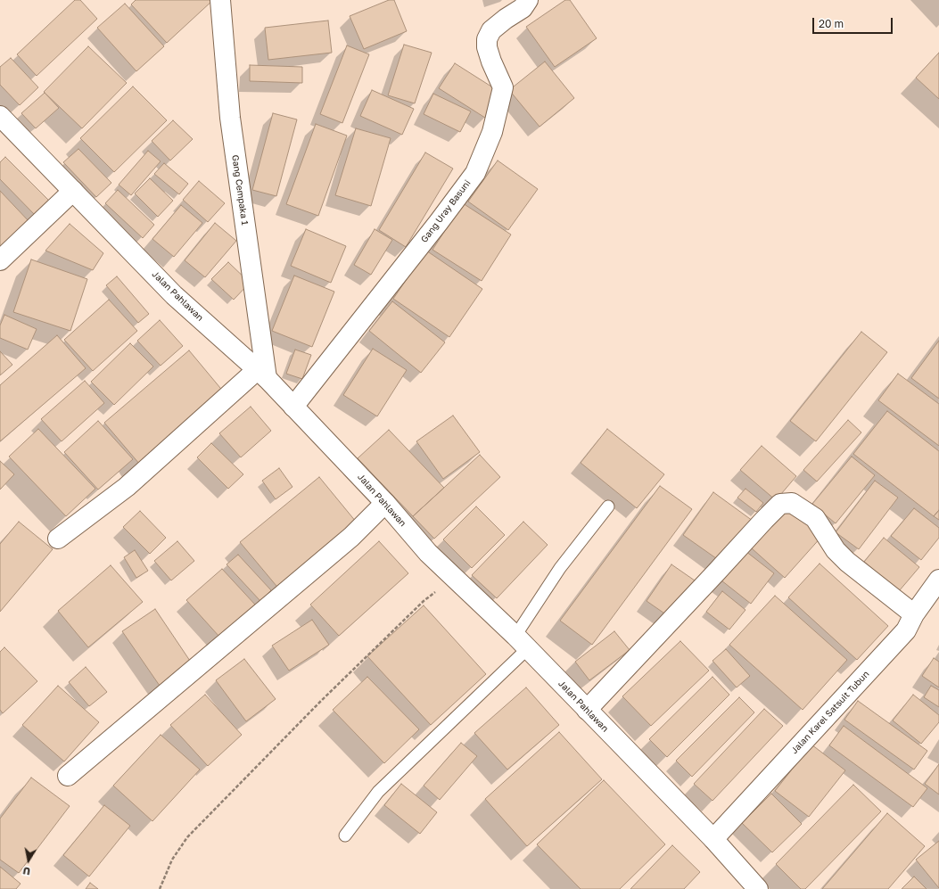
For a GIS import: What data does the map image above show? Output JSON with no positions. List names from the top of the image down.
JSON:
{
  "streets": {
    "street": [
      "Gang Cempaka 1",
      "Gang Uray Basuni",
      "Jalan Pahlawan",
      "Jalan Karel Satsuit Tubun"
    ]
  },
  "crossings": [
    ["Gang Cempaka 1", "Jalan Pahlawan"],
    ["Gang Uray Basuni", "Jalan Pahlawan"],
    ["Jalan Pahlawan", "Jalan Karel Satsuit Tubun"]
  ],
  "scale_bar": "20 m",
  "north": "bottom"
}
